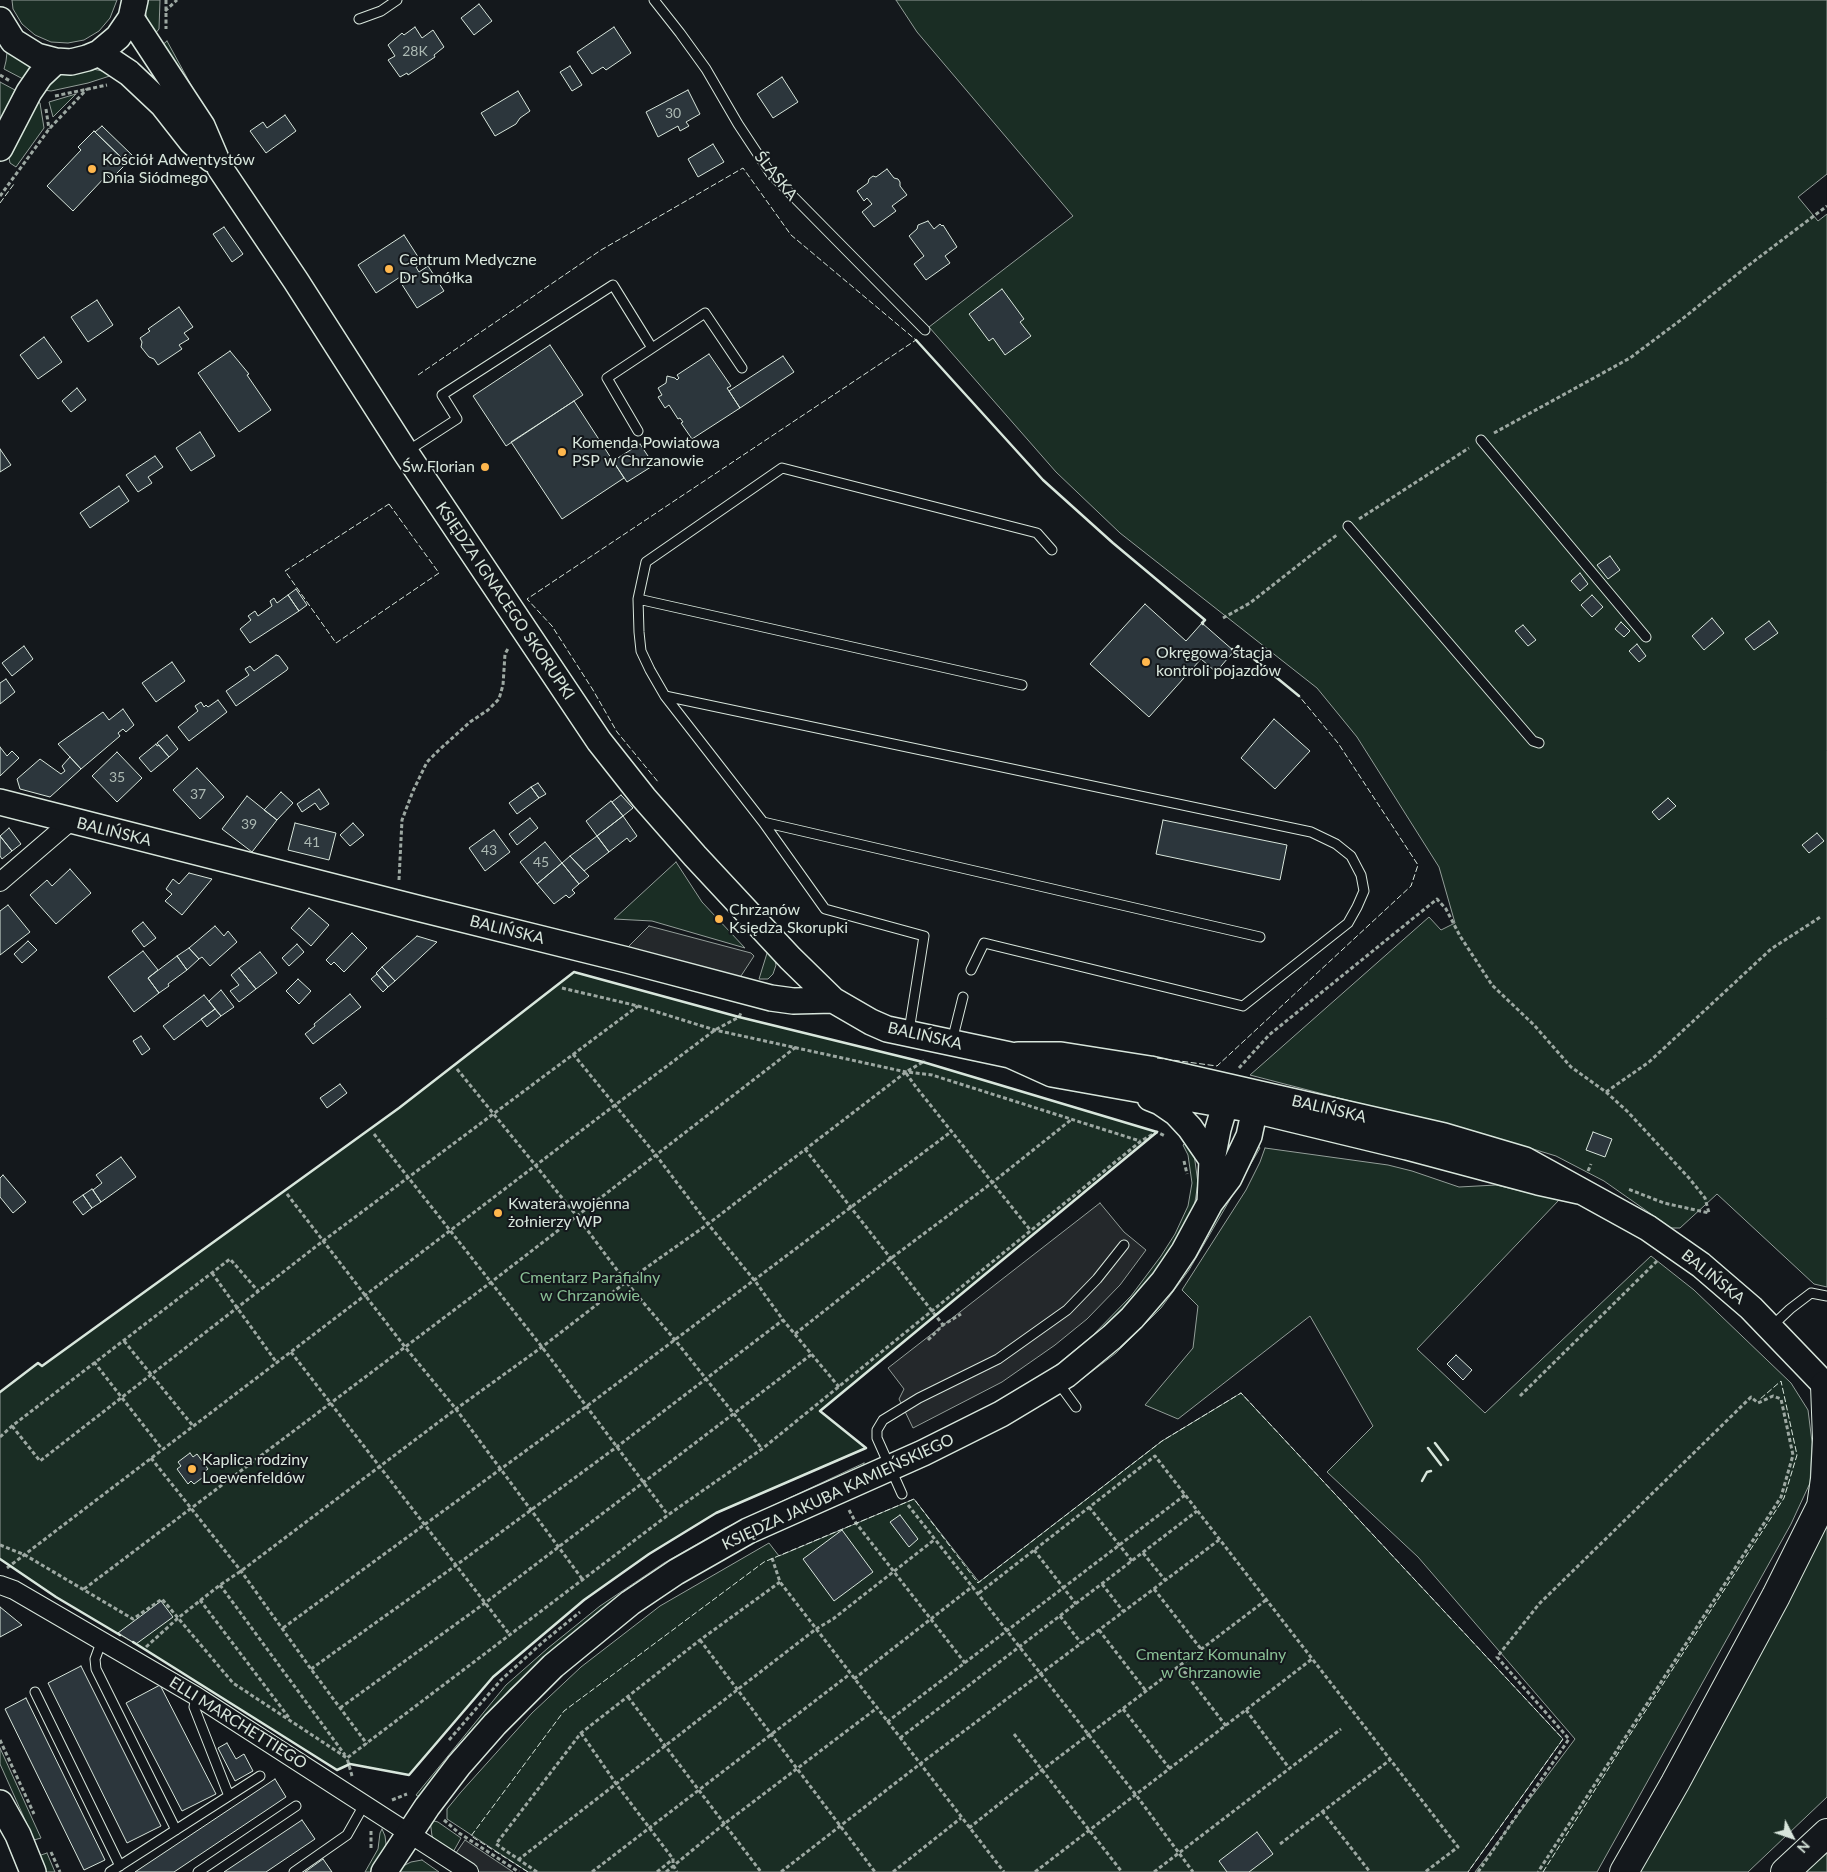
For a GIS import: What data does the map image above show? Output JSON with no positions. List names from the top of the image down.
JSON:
{
  "streets": {
    "main road": ["KSIĘDZA IGNACEGO SKORUPKI", "BALIŃSKA", "KSIĘDZA JAKUBA KAMIEŃSKIEGO"],
    "street": ["ELLI MARCHETTIEGO"],
    "lane": ["ŚLĄSKA"]
  },
  "crossings": [
    ["KSIĘDZA IGNACEGO SKORUPKI", "BALIŃSKA"],
    ["BALIŃSKA", "KSIĘDZA JAKUBA KAMIEŃSKIEGO"],
    ["KSIĘDZA JAKUBA KAMIEŃSKIEGO", "ELLI MARCHETTIEGO"]
  ],
  "parks": ["Cmentarz Parafialny w Chrzanowie", "Cmentarz Komunalny w Chrzanowie"],
  "places": [
    "Kościół Adwentystów Dnia Siódmego",
    "Centrum Medyczne Dr Smółka",
    "Komenda Powiatowa PSP w Chrzanowie",
    "Św.Florian",
    "Okręgowa stacja kontroli pojazdów",
    "Chrzanów Księdza Skorupki",
    "Kwatera wojenna żołnierzy WP",
    "Kaplica rodziny Loewenfeldów"
  ],
  "house_numbers": [
    "28K",
    "30",
    "35",
    "37",
    "39",
    "41",
    "43",
    "45"
  ],
  "north": "bottom right"
}
